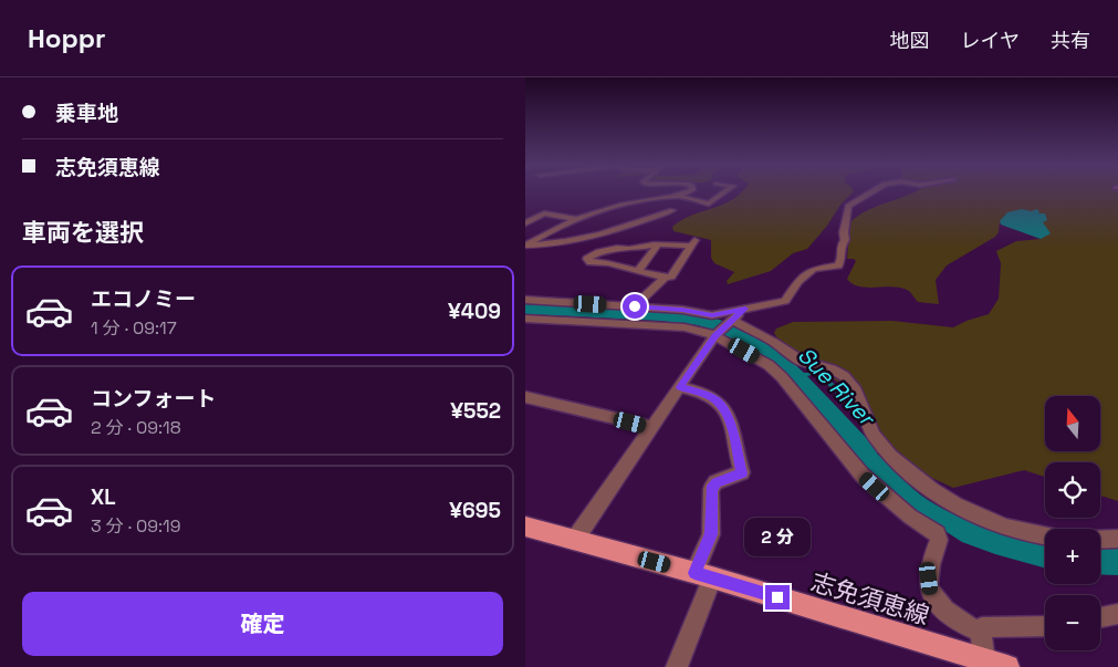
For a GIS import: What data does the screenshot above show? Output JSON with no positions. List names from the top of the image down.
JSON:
{
  "streets": {
    "main road": ["志免須恵線"]
  },
  "water": ["Sue River"],
  "north": "top",
  "page": {
    "header": "Hoppr",
    "nav": ["地図", "レイヤ", "共有"],
    "banner": ["乗車地", "志免須恵線"],
    "heading": "車両を選択",
    "list": [
      {
        "name": "エコノミー",
        "note": "1 分 · 09:17",
        "value": "¥409"
      },
      {
        "name": "コンフォート",
        "note": "2 分 · 09:18",
        "value": "¥552"
      },
      {
        "name": "XL",
        "note": "3 分 · 09:19",
        "value": "¥695"
      }
    ],
    "map_buttons": ["+", "−"],
    "bubble": "2 分",
    "buttons": "確定"
  }
}
